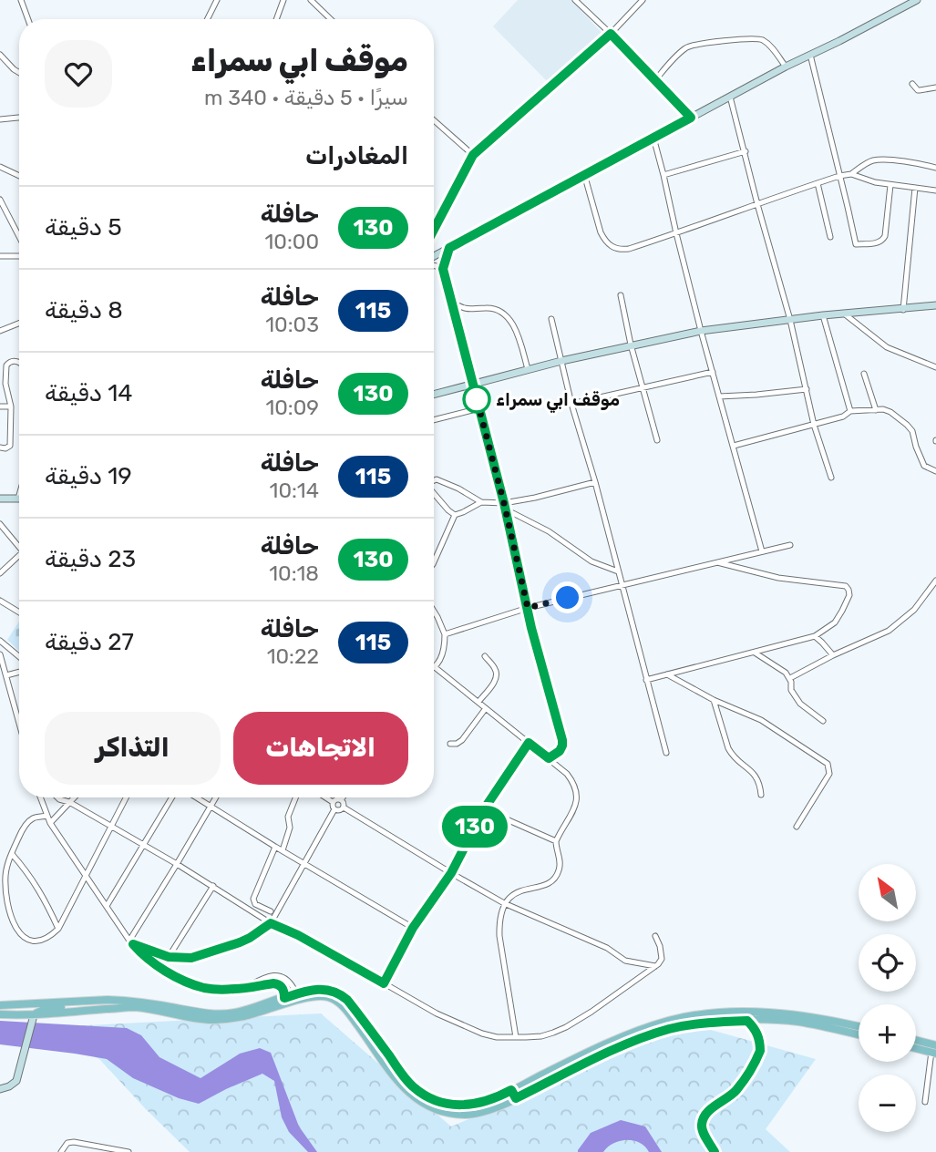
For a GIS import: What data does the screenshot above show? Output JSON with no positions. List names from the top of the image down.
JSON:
{
  "places": ["موقف ابي سمراء"],
  "lines": ["bus line 130"],
  "north": "top left",
  "page": {
    "on_map": "130",
    "heading": [
      ["موقف ابي سمراء", "سيرًا · 5 دقيقة · 340 m"],
      "المغادرات"
    ],
    "list": [
      {
        "mark": "130",
        "name": "حافلة",
        "note": "10:00",
        "value": "5 دقيقة"
      },
      {
        "mark": "115",
        "name": "حافلة",
        "note": "10:03",
        "value": "8 دقيقة"
      },
      {
        "mark": "130",
        "name": "حافلة",
        "note": "10:09",
        "value": "14 دقيقة"
      },
      {
        "mark": "115",
        "name": "حافلة",
        "note": "10:14",
        "value": "19 دقيقة"
      },
      {
        "mark": "130",
        "name": "حافلة",
        "note": "10:18",
        "value": "23 دقيقة"
      },
      {
        "mark": "115",
        "name": "حافلة",
        "note": "10:22",
        "value": "27 دقيقة"
      }
    ],
    "buttons": ["الاتجاهات", "التذاكر"],
    "map_buttons": ["+", "−"]
  }
}
